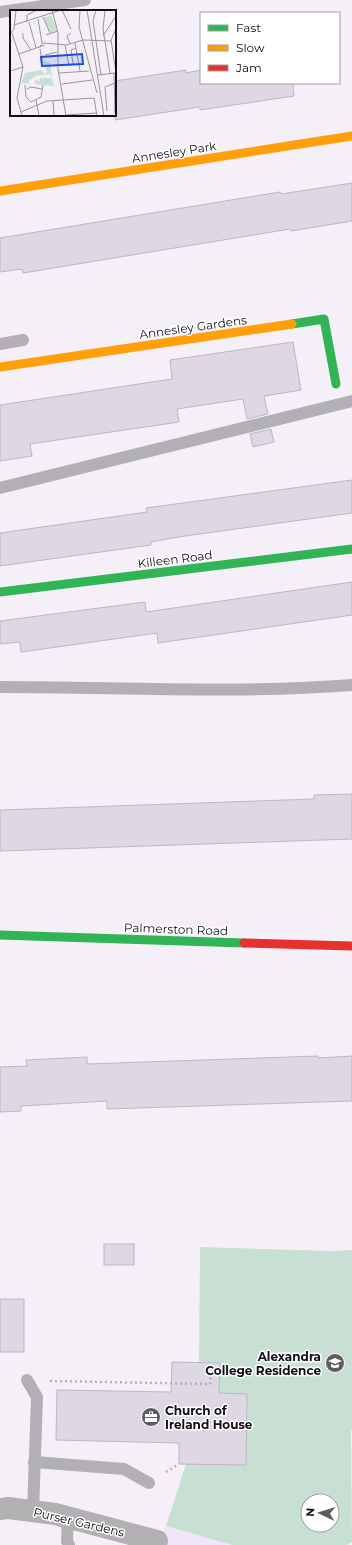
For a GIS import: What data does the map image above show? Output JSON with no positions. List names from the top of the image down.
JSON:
{
  "streets": {
    "street": [
      "Annesley Park",
      "Annesley Gardens",
      "Killeen Road",
      "Palmerston Road",
      "Purser Gardens"
    ]
  },
  "places": {
    "school or university": ["Alexandra College Residence"],
    "office": ["Church of Ireland House"]
  },
  "legend": ["Fast", "Slow", "Jam"],
  "north": "left"
}
